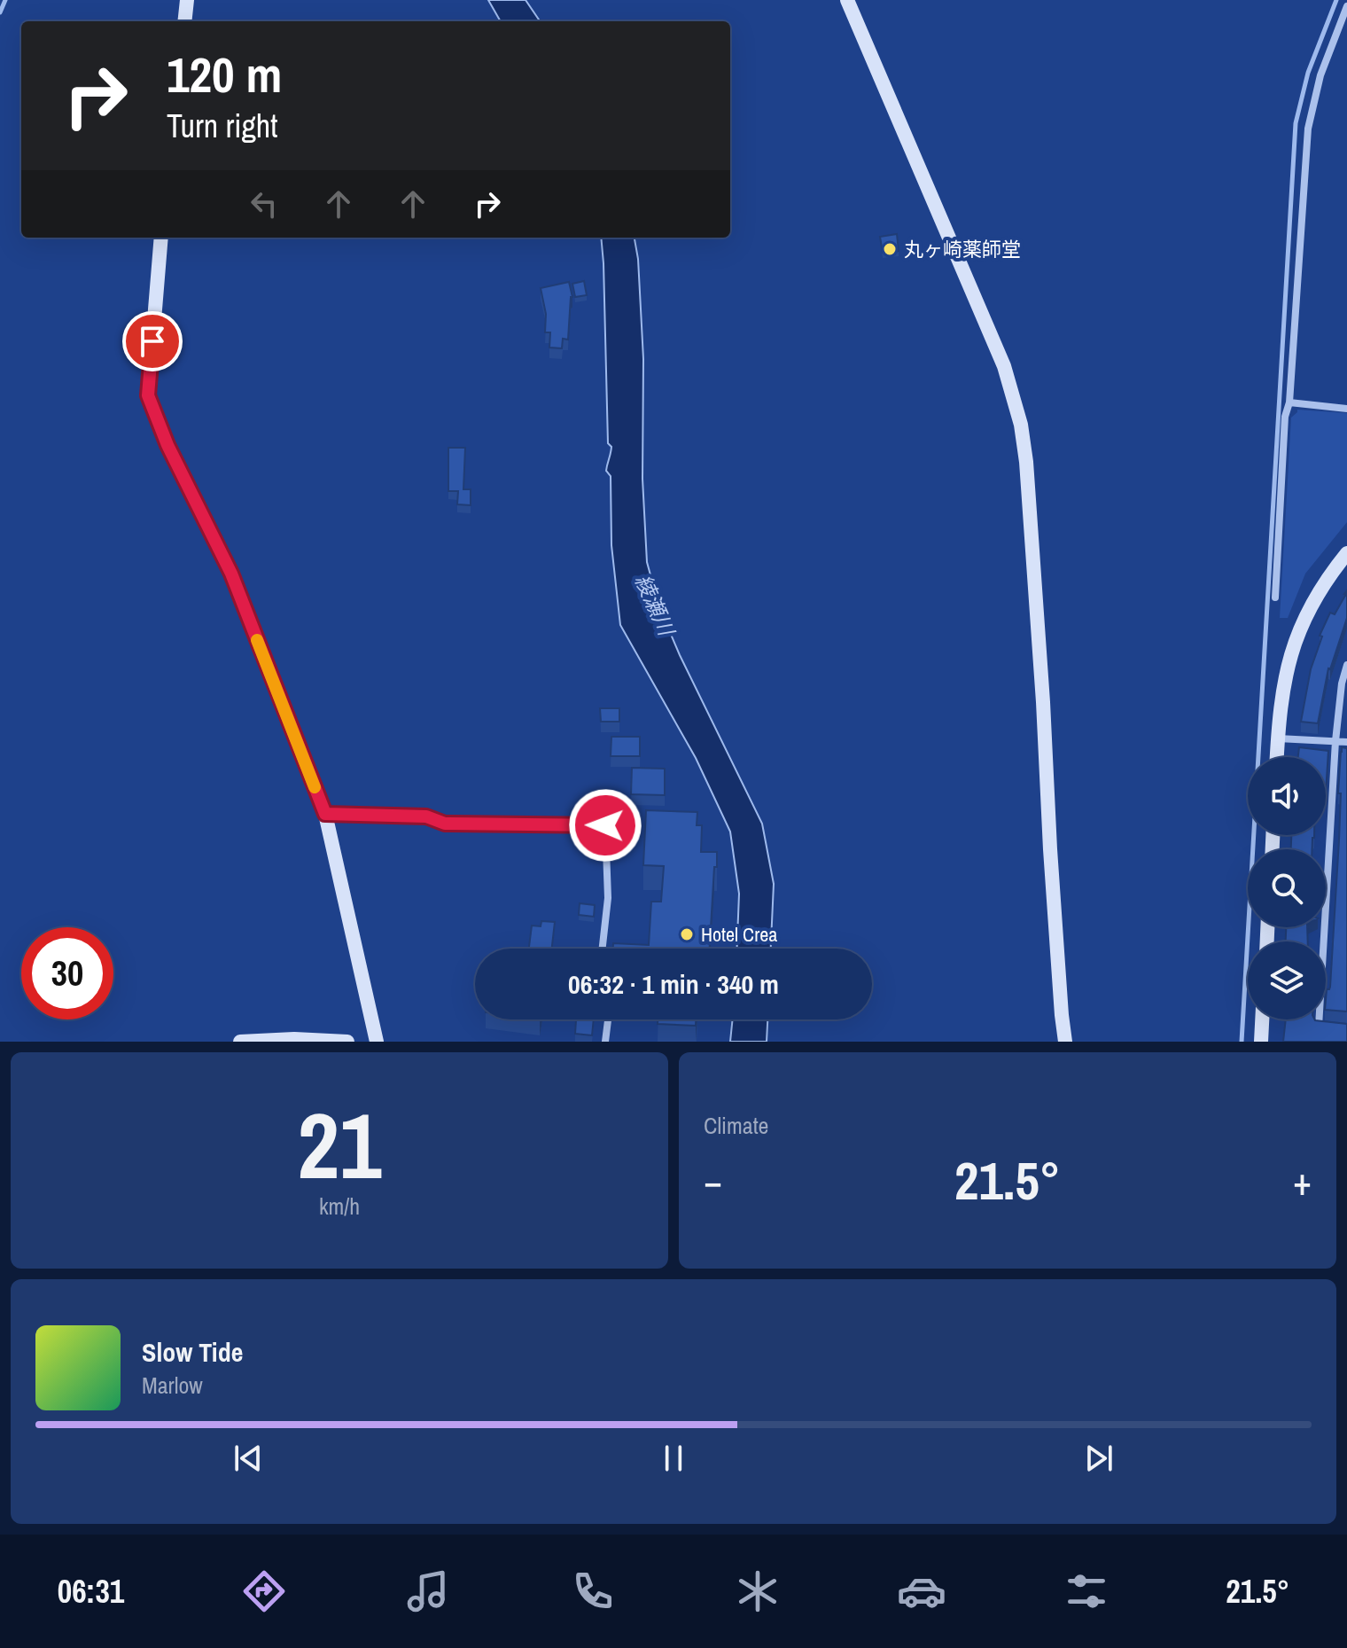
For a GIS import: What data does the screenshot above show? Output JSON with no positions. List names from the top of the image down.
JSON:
{
  "water": ["綾瀬川"],
  "places": ["丸ヶ崎薬師堂", "Hotel Crea"],
  "page": {
    "turn": ["120 m", "Turn right"],
    "limit": "30",
    "trip": "06:32 · 1 min · 340 m",
    "tile": [
      ["21", "km/h"],
      "Climate"
    ],
    "heat": ["−", "21.5°", "+"],
    "song": ["Slow Tide", "Marlow"],
    "tabs": ["06:31", "21.5°"]
  }
}
